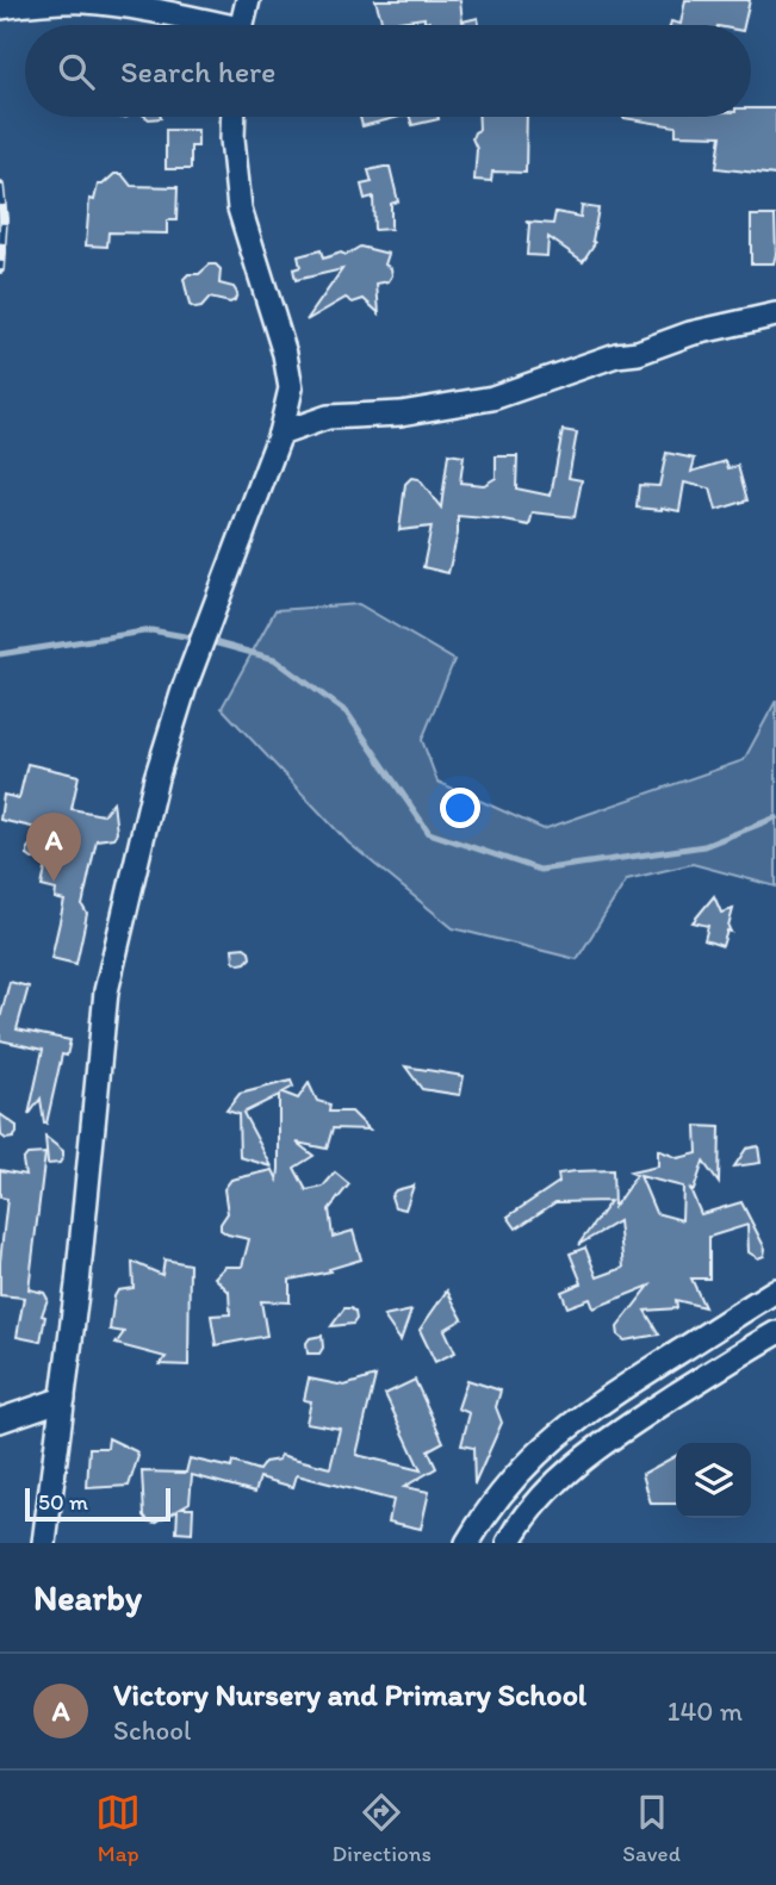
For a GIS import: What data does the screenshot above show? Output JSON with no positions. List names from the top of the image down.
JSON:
{
  "scale_bar": "50 m",
  "page": {
    "search": "Search here",
    "pins": "A",
    "scale": "50 m",
    "heading": "Nearby",
    "list": [
      {
        "mark": "A",
        "name": "Victory Nursery and Primary School",
        "note": "School",
        "value": "140 m"
      }
    ],
    "nav": ["Map", "Directions", "Saved"]
  }
}
